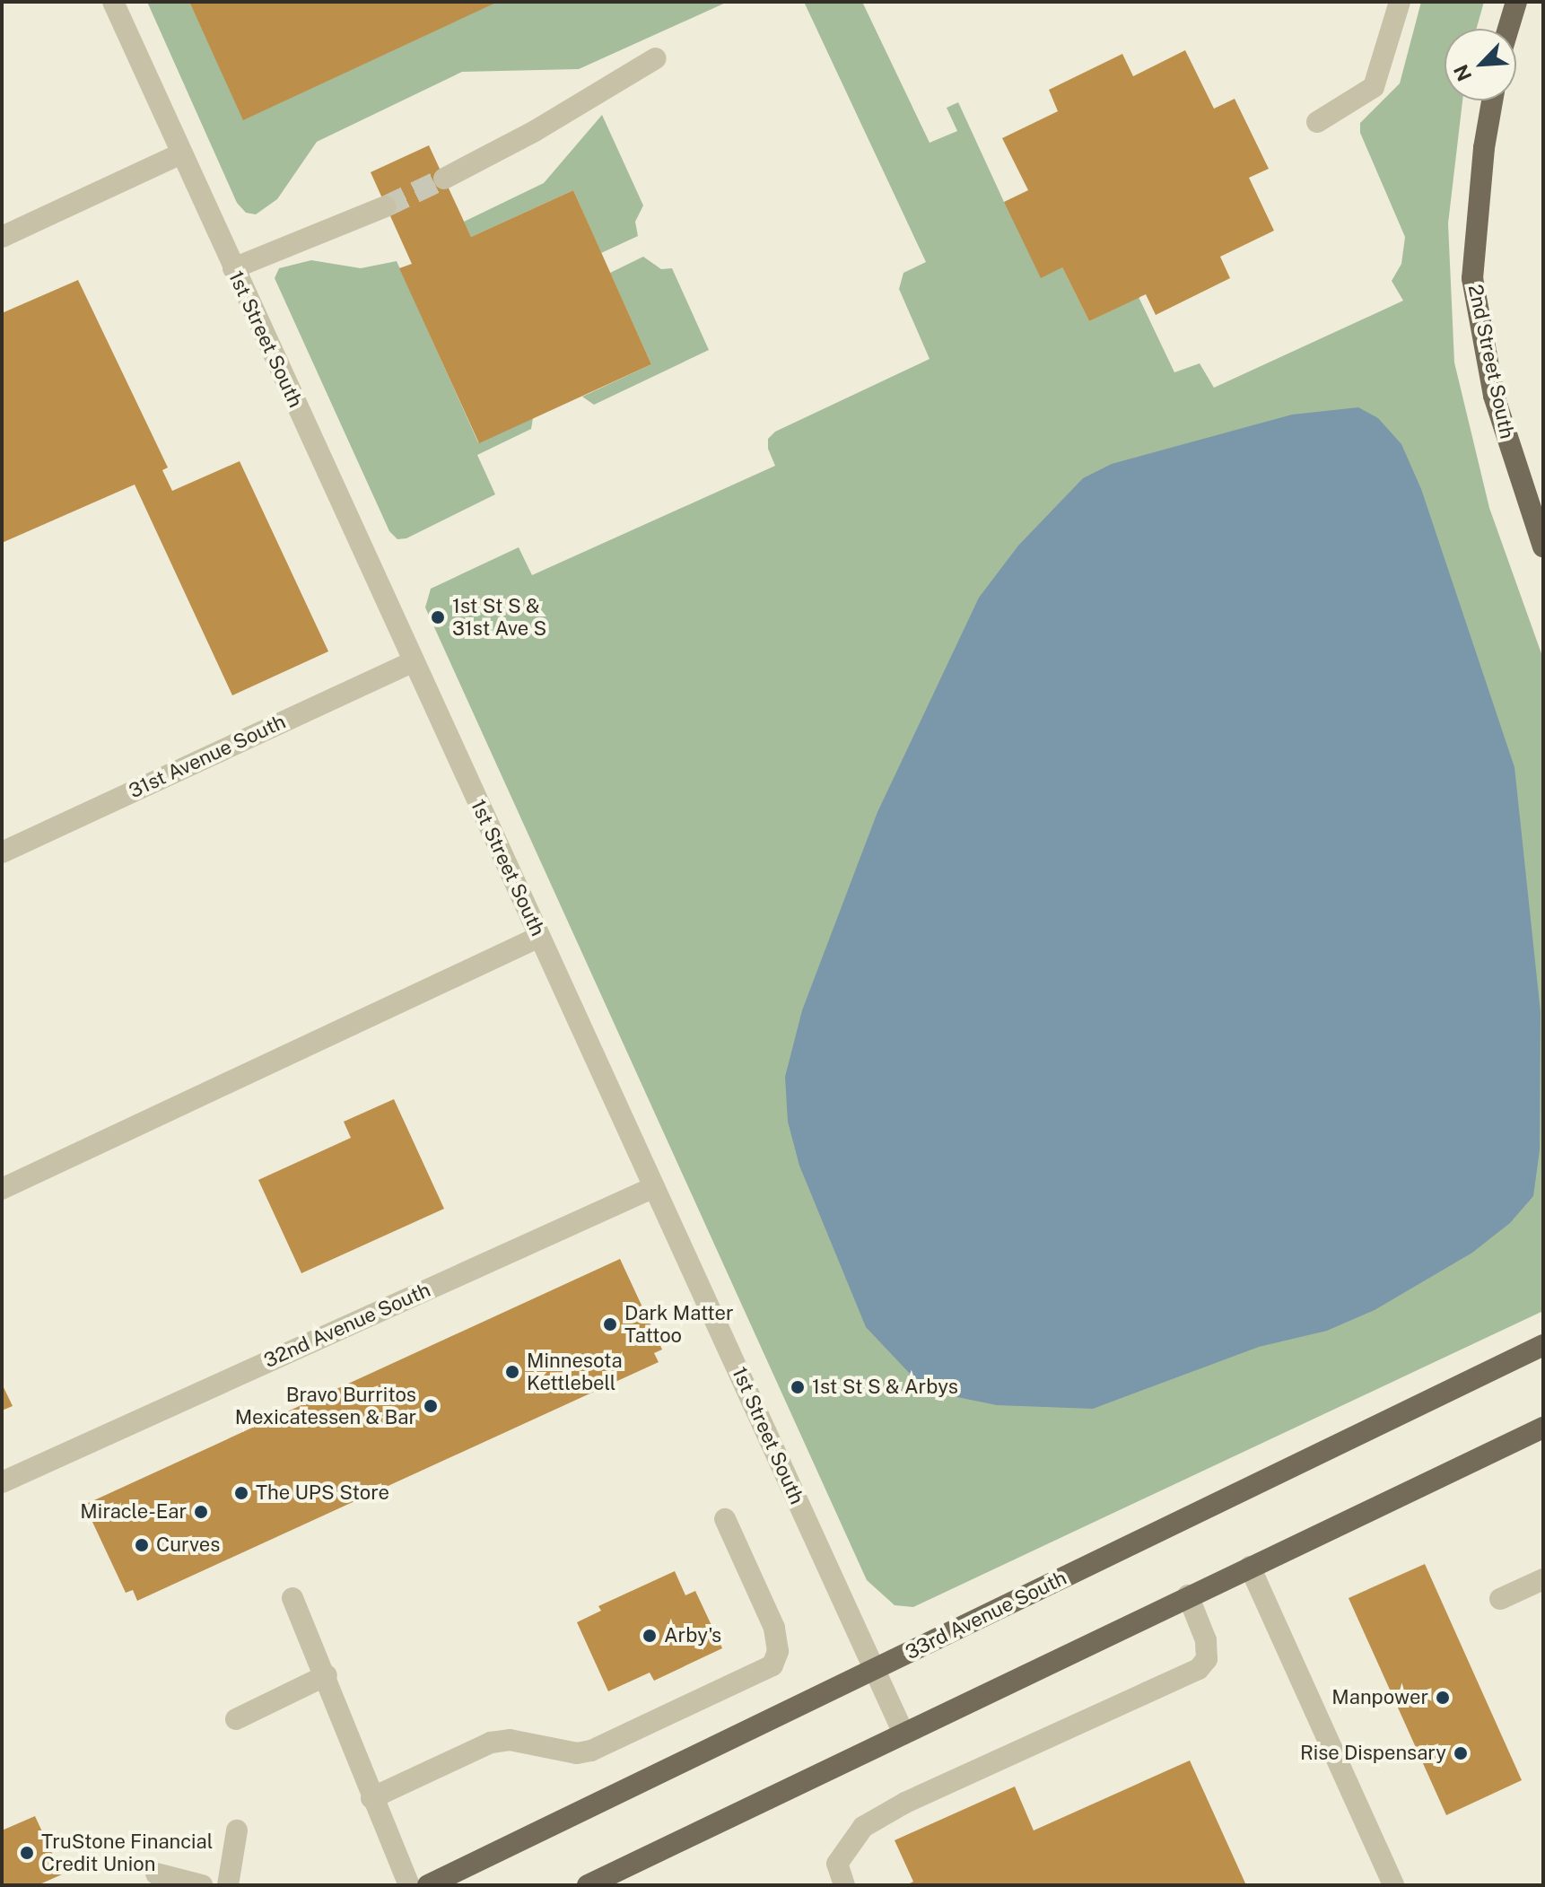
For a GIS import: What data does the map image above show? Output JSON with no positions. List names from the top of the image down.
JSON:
{
  "streets": {
    "main road": ["2nd Street South", "33rd Avenue South"],
    "street": ["1st Street South", "31st Avenue South", "32nd Avenue South"]
  },
  "crossings": [
    ["1st Street South", "31st Avenue South"],
    ["1st Street South", "32nd Avenue South"],
    ["1st Street South", "33rd Avenue South"]
  ],
  "places": [
    "1st St S & 31st Ave S",
    "Dark Matter Tattoo",
    "Minnesota Kettlebell",
    "1st St S & Arbys",
    "Bravo Burritos Mexicatessen & Bar",
    "The UPS Store",
    "Miracle-Ear",
    "Curves",
    "Arby's",
    "Manpower",
    "Rise Dispensary",
    "TruStone Financial Credit Union"
  ],
  "north": "bottom left"
}
